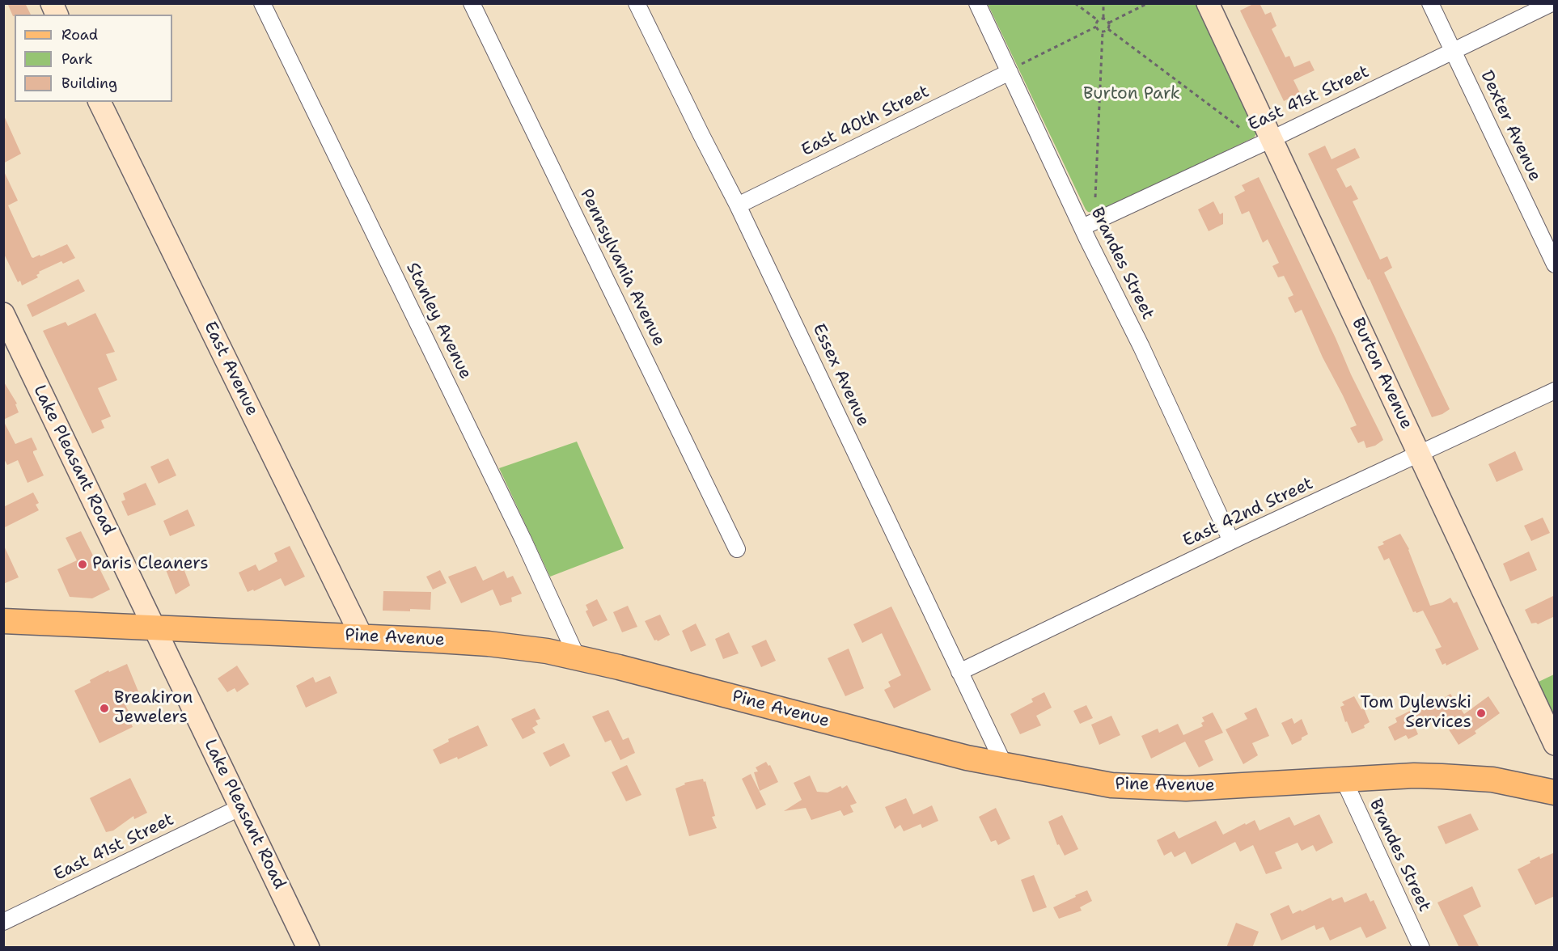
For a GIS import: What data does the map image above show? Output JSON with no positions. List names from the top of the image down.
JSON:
{
  "streets": {
    "main road": ["Pine Avenue"],
    "street": [
      "East 41st Street",
      "East 40th Street",
      "Dexter Avenue",
      "Brandes Street",
      "Pennsylvania Avenue",
      "Stanley Avenue",
      "East Avenue",
      "Burton Avenue",
      "Essex Avenue",
      "Lake Pleasant Road",
      "East 42nd Street"
    ]
  },
  "crossings": [
    ["East 41st Street", "Dexter Avenue"],
    ["East 41st Street", "Brandes Street"],
    ["East 41st Street", "Burton Avenue"],
    ["East 41st Street", "Lake Pleasant Road"],
    ["East 40th Street", "Brandes Street"],
    ["East 40th Street", "Essex Avenue"],
    ["Brandes Street", "East 42nd Street"],
    ["Brandes Street", "Pine Avenue"],
    ["Stanley Avenue", "Pine Avenue"],
    ["East Avenue", "Pine Avenue"],
    ["Burton Avenue", "East 42nd Street"],
    ["Essex Avenue", "East 42nd Street"],
    ["Essex Avenue", "Pine Avenue"],
    ["Lake Pleasant Road", "Pine Avenue"]
  ],
  "parks": ["Burton Park"],
  "places": ["Paris Cleaners", "Breakiron Jewelers", "Tom Dylewski Services"],
  "legend": ["Road", "Park", "Building"]
}
